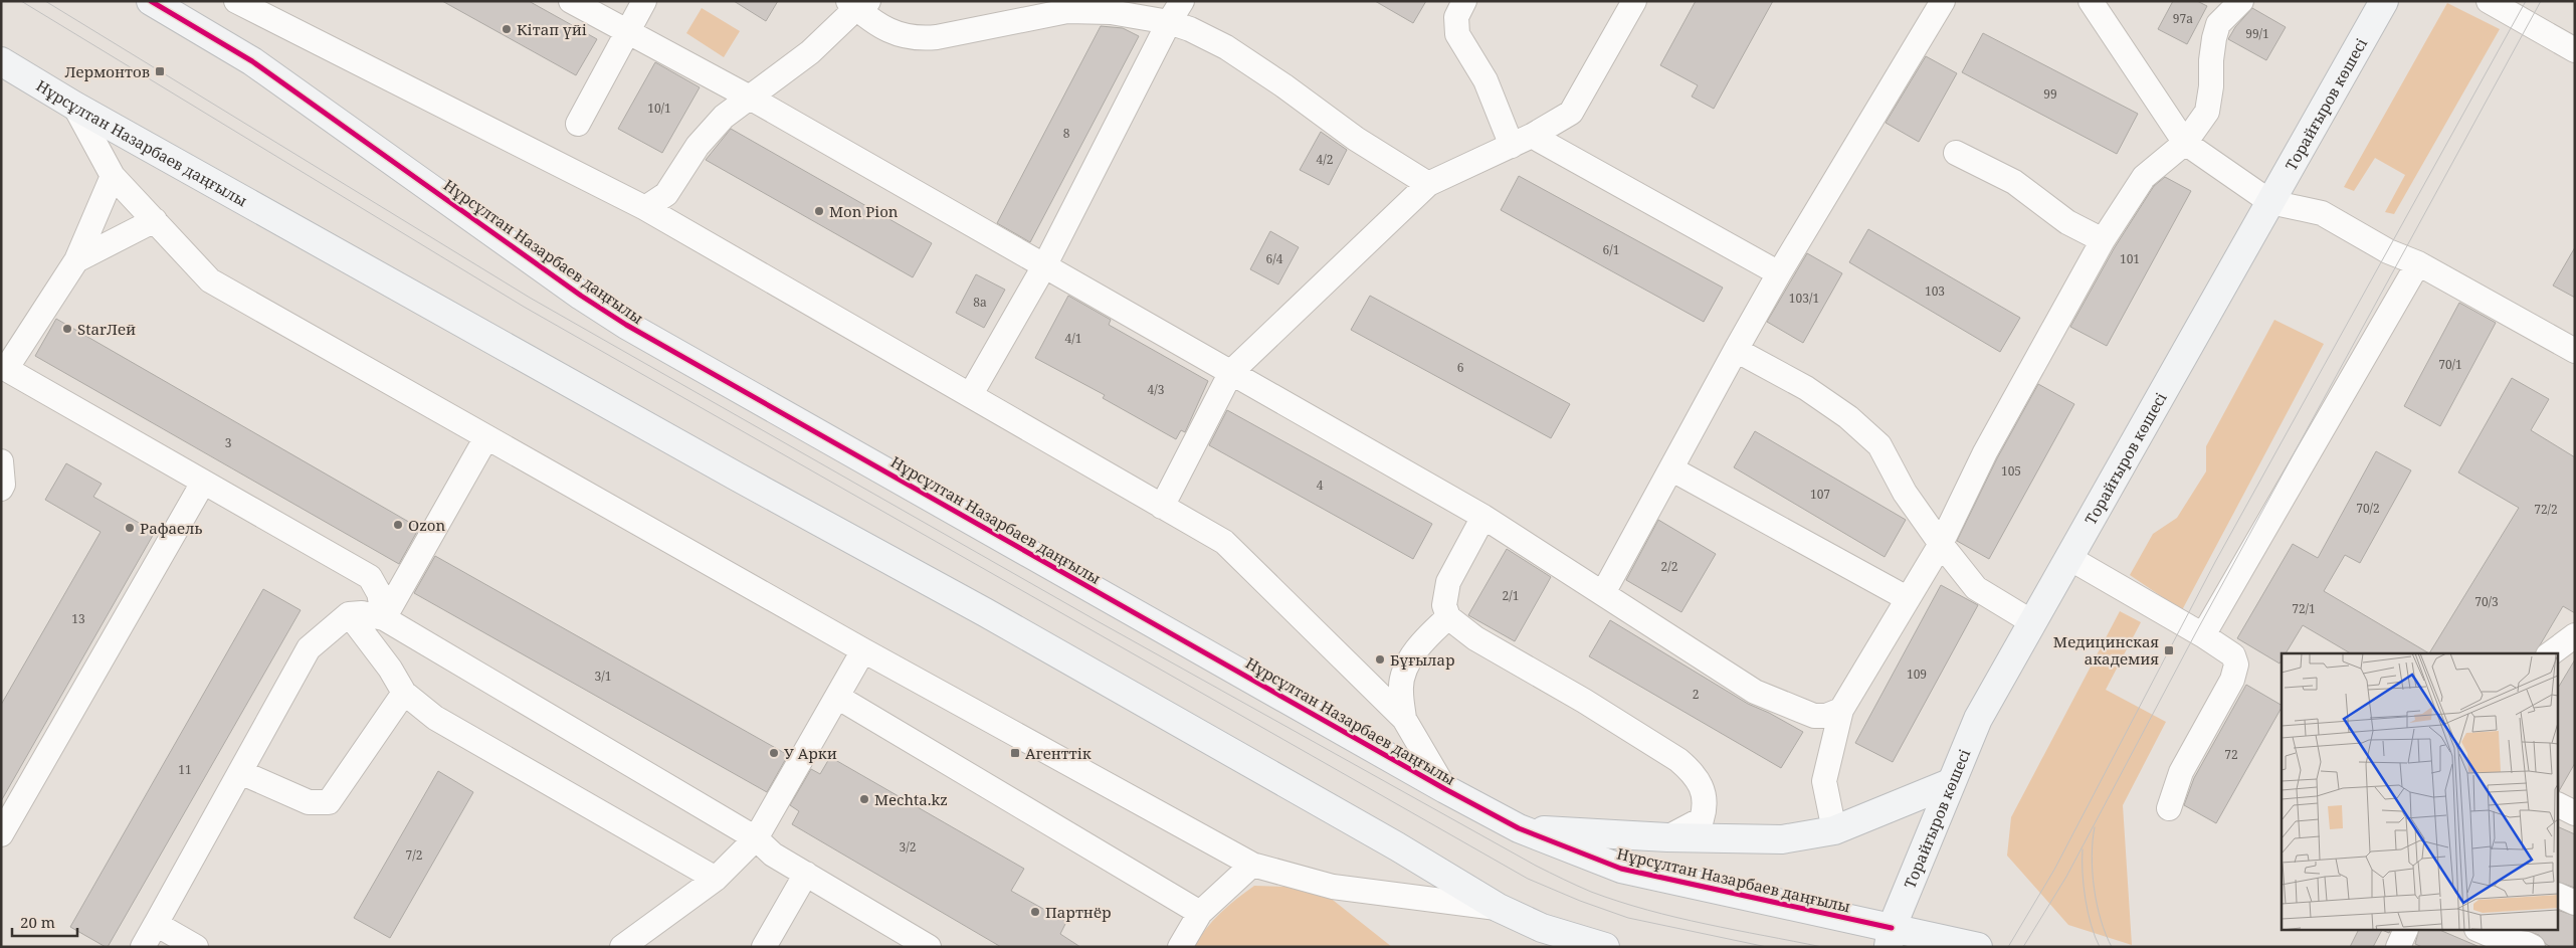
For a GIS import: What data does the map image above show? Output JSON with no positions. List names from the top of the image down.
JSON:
{
  "streets": {
    "main road": ["Торайғыров көшесі", "Нұрсұлтан Назарбаев даңғылы"]
  },
  "crossings": [
    ["Торайғыров көшесі", "Нұрсұлтан Назарбаев даңғылы"]
  ],
  "places": {
    "other": [
      "Кітап үйі",
      "Mon Pion",
      "StarЛей",
      "Ozon",
      "Рафаель",
      "Бұғылар",
      "У Арки",
      "Mechta.kz",
      "Партнёр"
    ],
    "transit": ["Лермонтов", "Медицинская академия", "Агенттік"]
  },
  "house_numbers": [
    "97а",
    "99/1",
    "99",
    "10/1",
    "8",
    "4/2",
    "6/1",
    "6/4",
    "101",
    "103",
    "103/1",
    "8а",
    "4/1",
    "70/1",
    "6",
    "4/3",
    "3",
    "105",
    "4",
    "107",
    "70/2",
    "72/2",
    "2/2",
    "2/1",
    "70/3",
    "72/1",
    "13",
    "109",
    "3/1",
    "2",
    "72",
    "11",
    "3/2",
    "7/2"
  ],
  "scale_bar": "20 m"
}
